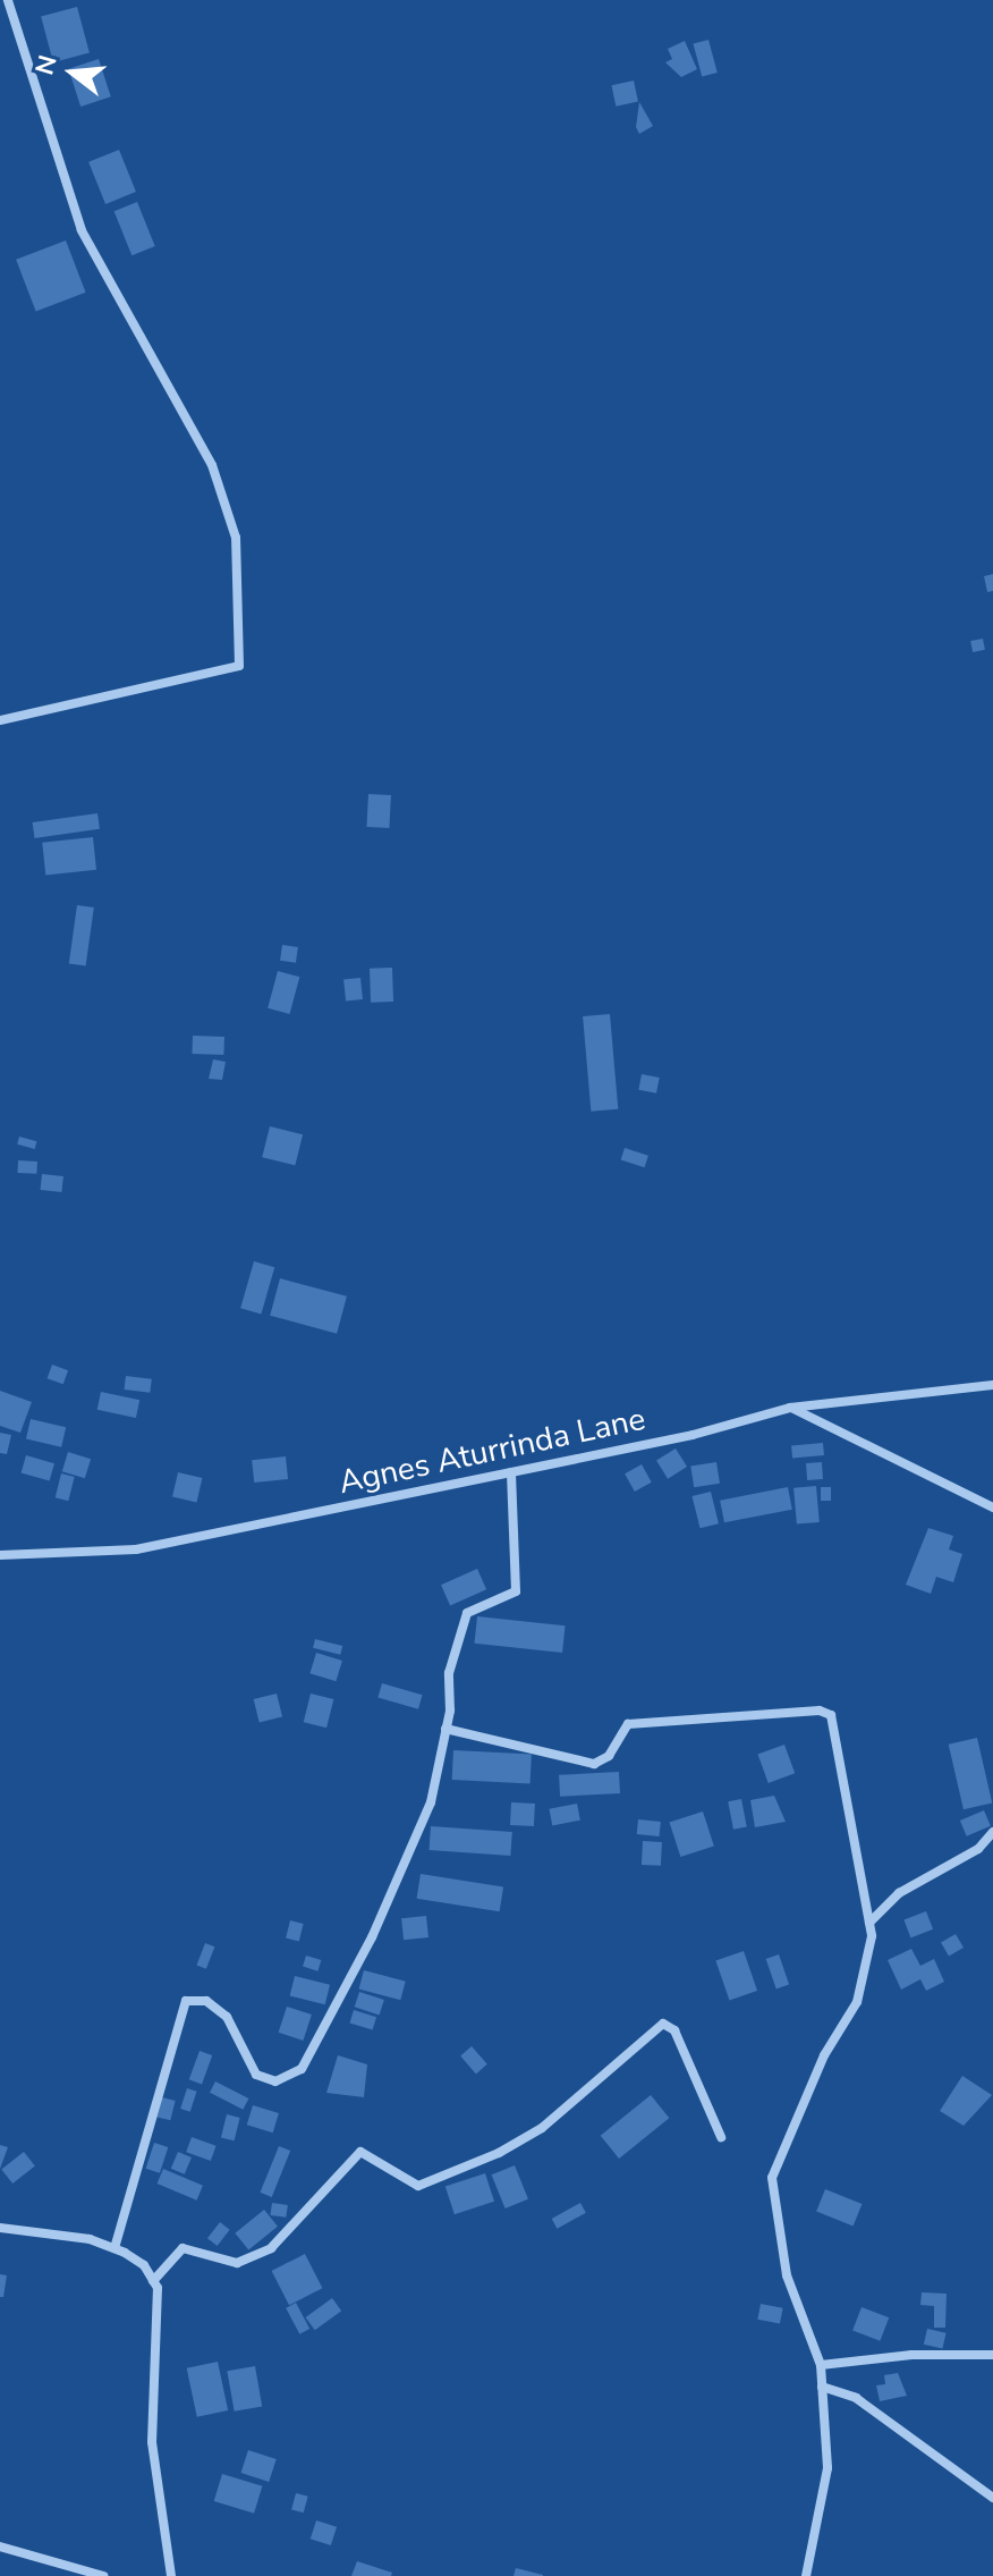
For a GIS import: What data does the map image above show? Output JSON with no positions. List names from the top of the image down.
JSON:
{
  "streets": {
    "street": ["Agnes Aturrinda Lane"]
  },
  "north": "left"
}
